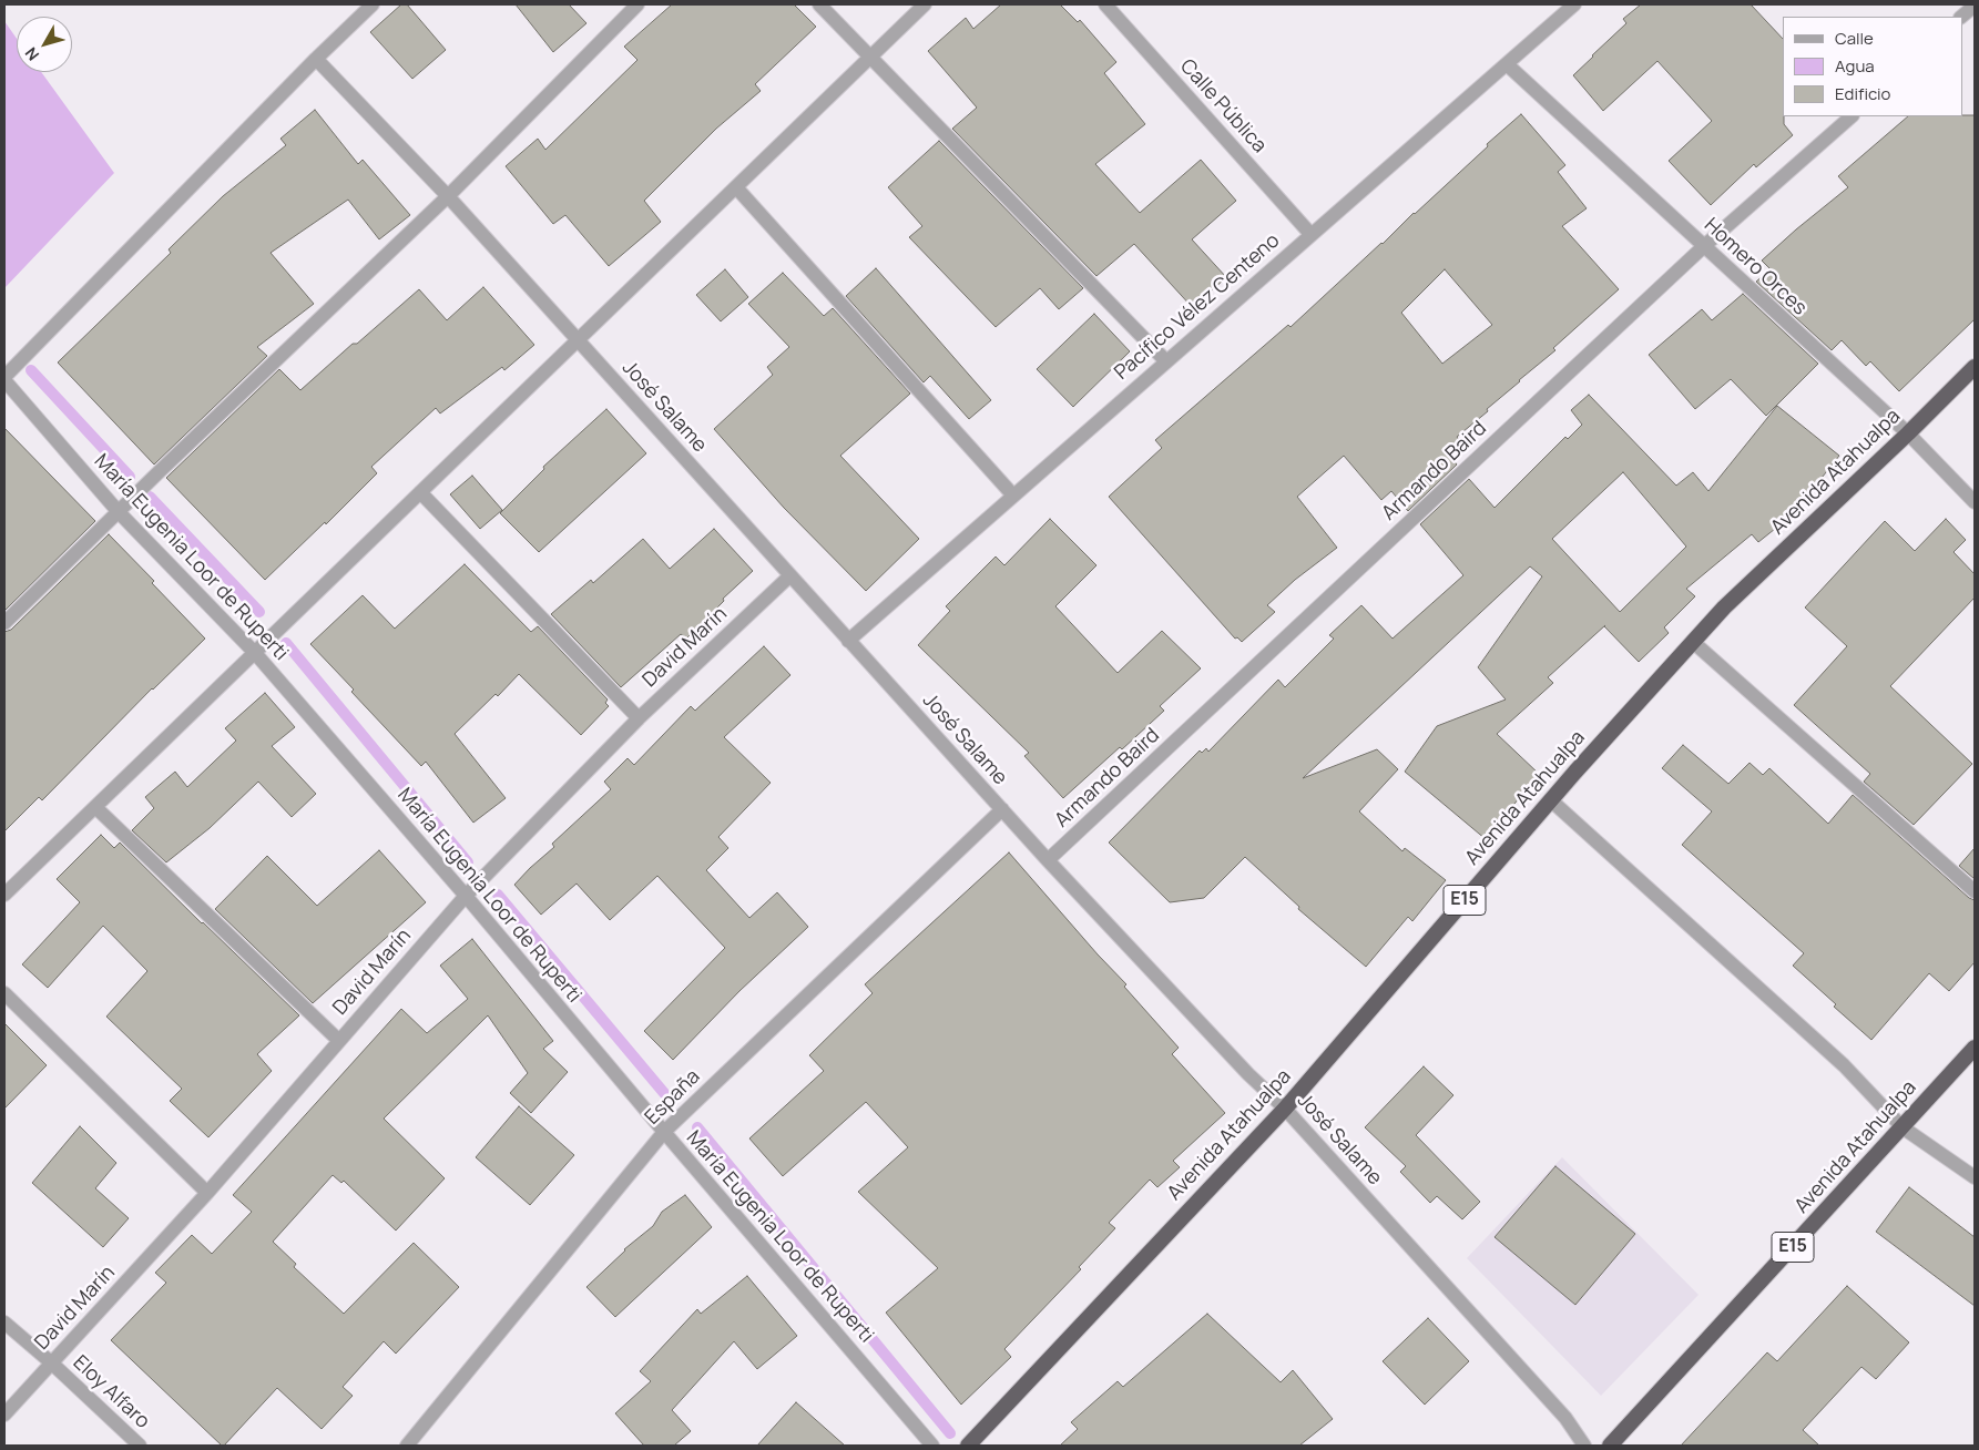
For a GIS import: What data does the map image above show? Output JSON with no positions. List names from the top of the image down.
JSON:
{
  "streets": {
    "highway": ["Avenida Atahualpa", "E15"],
    "street": [
      "Calle Pública",
      "Homero Orces",
      "Pacífico Vélez Centeno",
      "José Salame",
      "Armando Baird",
      "María Eugenia Loor de Ruperti",
      "David Marín",
      "España",
      "Eloy Alfaro"
    ]
  },
  "crossings": [
    ["Calle Pública", "Pacífico Vélez Centeno"],
    ["Homero Orces", "Pacífico Vélez Centeno"],
    ["Homero Orces", "Armando Baird"],
    ["Homero Orces", "Avenida Atahualpa"],
    ["Pacífico Vélez Centeno", "José Salame"],
    ["José Salame", "Armando Baird"],
    ["José Salame", "Avenida Atahualpa"],
    ["José Salame", "David Marín"],
    ["José Salame", "España"],
    ["María Eugenia Loor de Ruperti", "David Marín"],
    ["María Eugenia Loor de Ruperti", "España"],
    ["David Marín", "Eloy Alfaro"]
  ],
  "legend": ["Calle", "Agua", "Edificio"],
  "north": "bottom left"
}
